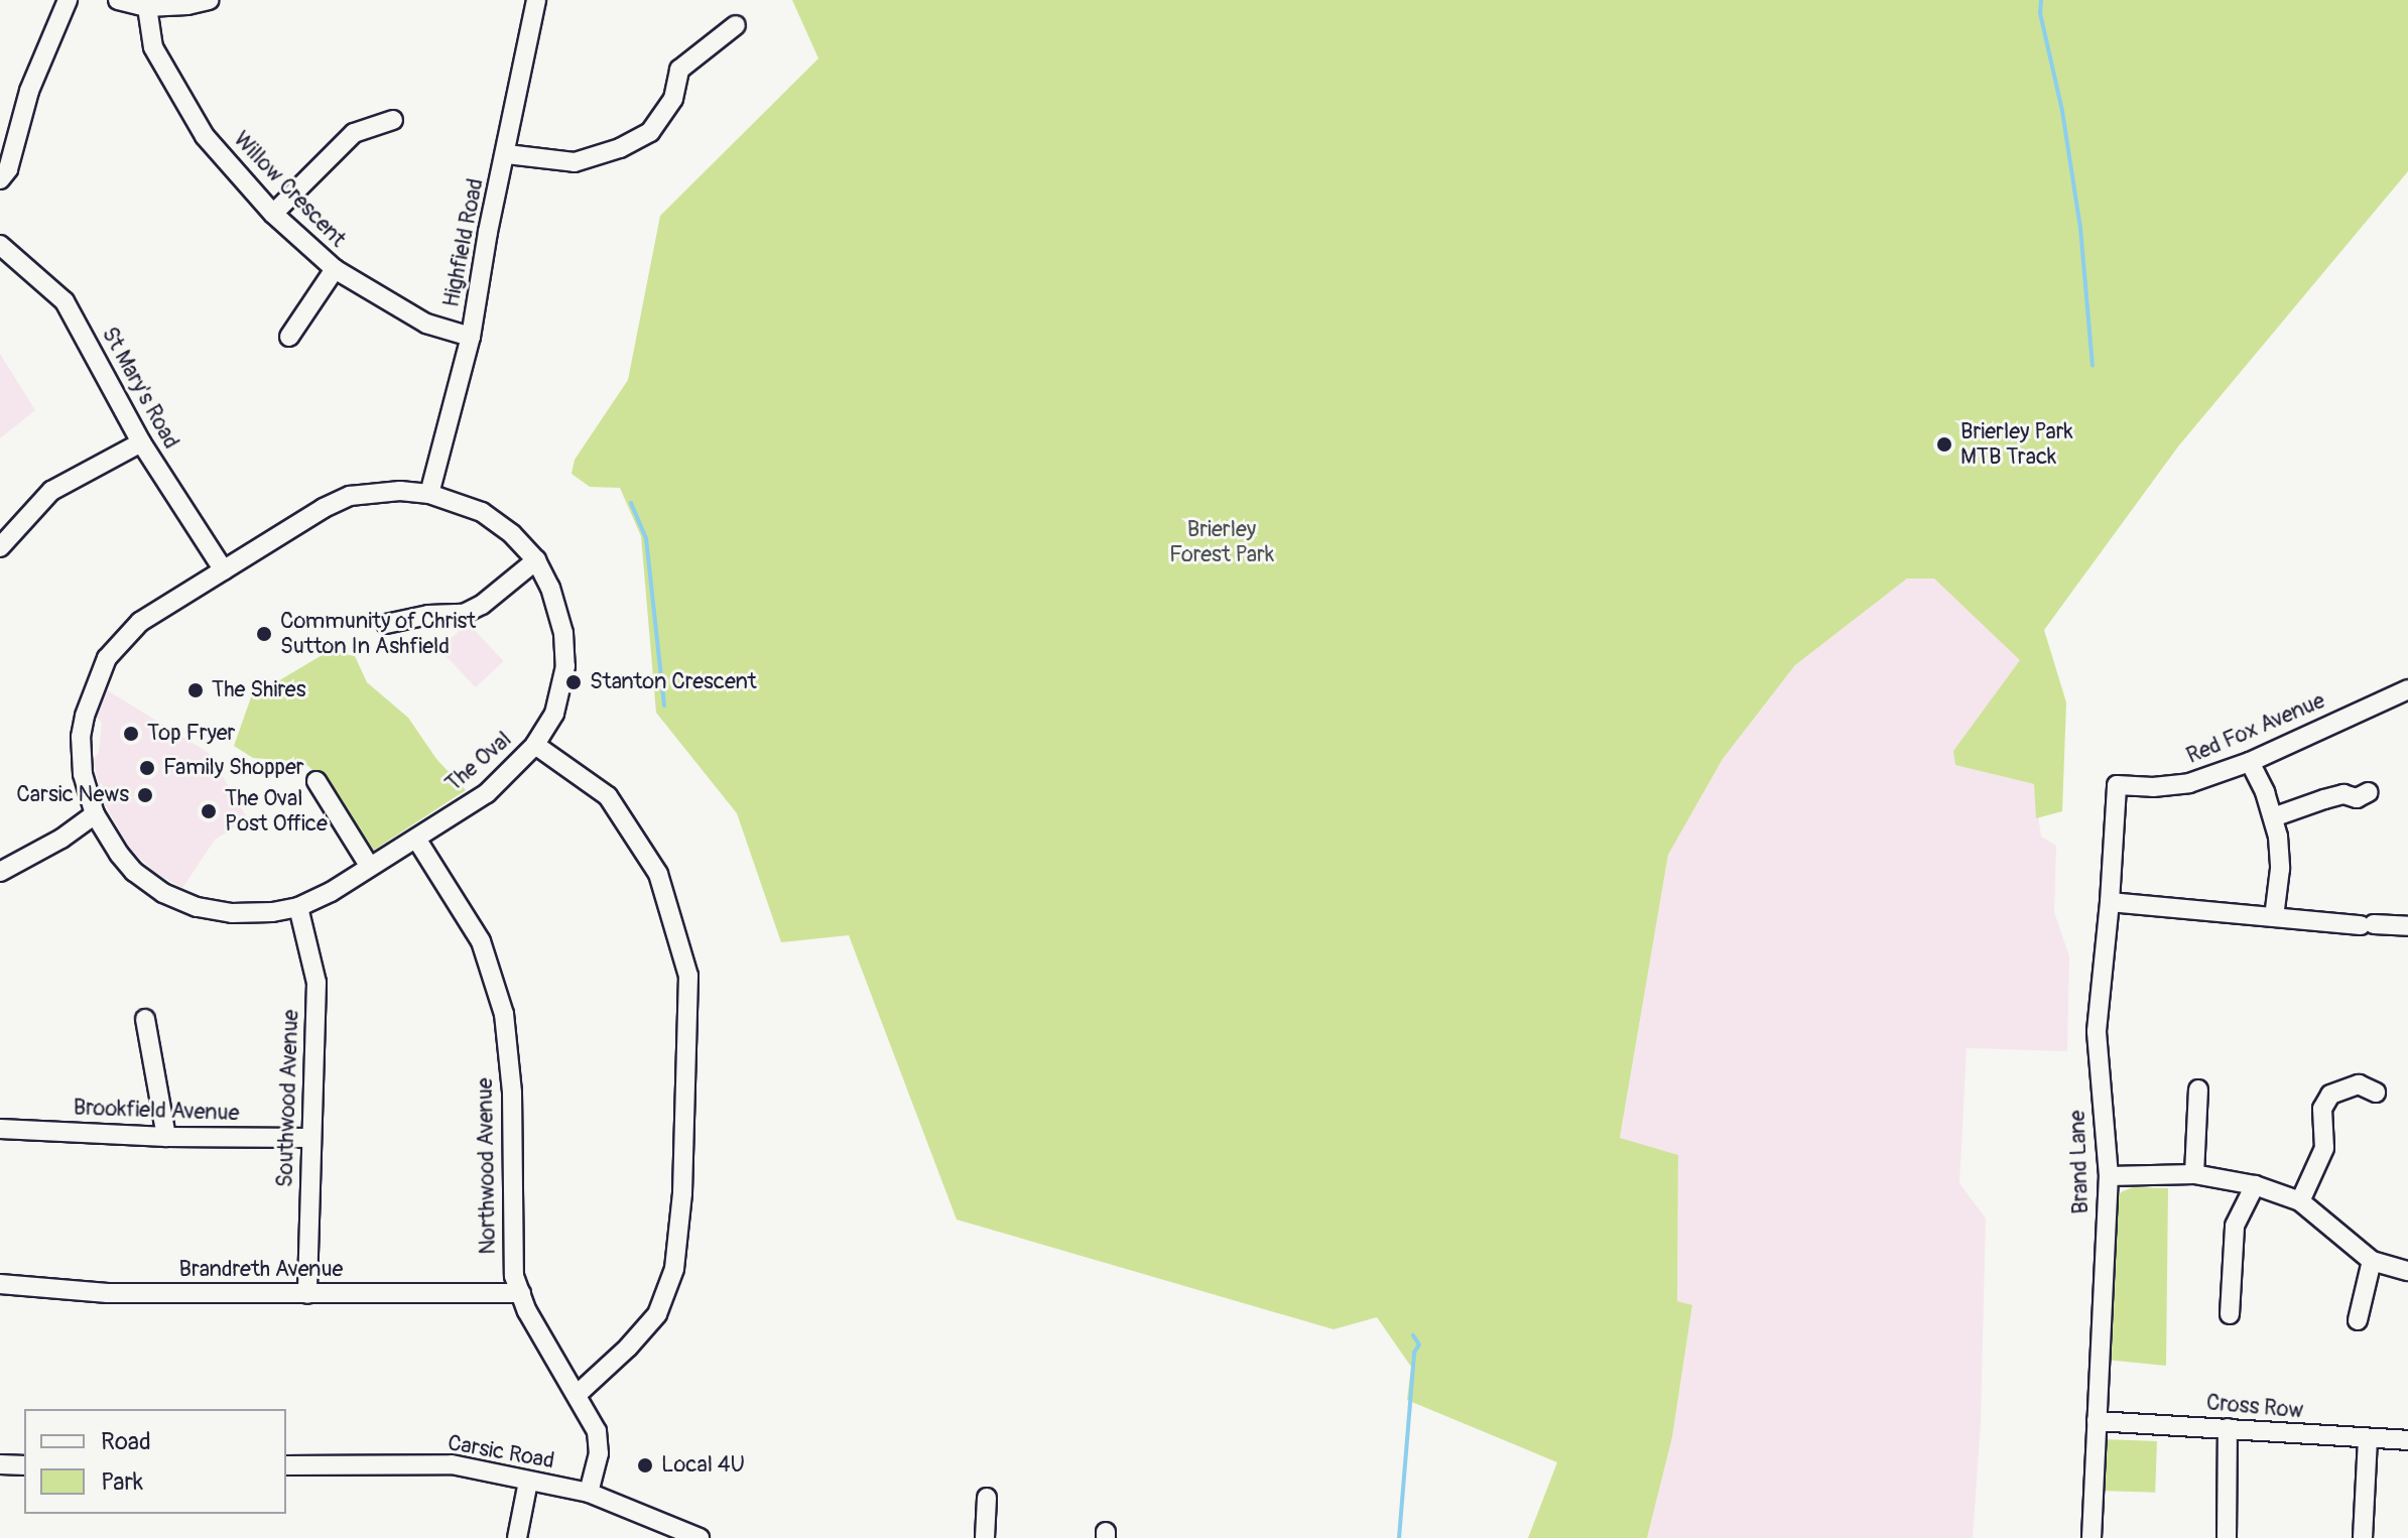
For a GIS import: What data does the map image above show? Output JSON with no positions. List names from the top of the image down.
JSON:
{
  "streets": {
    "street": [
      "Willow Crescent",
      "Highfield Road",
      "St Mary's Road",
      "Red Fox Avenue",
      "The Oval",
      "Southwood Avenue",
      "Brookfield Avenue",
      "Brand Lane",
      "Northwood Avenue",
      "Brandreth Avenue",
      "Cross Row",
      "Carsic Road"
    ]
  },
  "crossings": [
    ["Willow Crescent", "Highfield Road"],
    ["Highfield Road", "The Oval"],
    ["St Mary's Road", "The Oval"],
    ["Red Fox Avenue", "Brand Lane"],
    ["The Oval", "Southwood Avenue"],
    ["The Oval", "Northwood Avenue"],
    ["Southwood Avenue", "Brookfield Avenue"],
    ["Southwood Avenue", "Brandreth Avenue"],
    ["Brand Lane", "Cross Row"],
    ["Northwood Avenue", "Brandreth Avenue"],
    ["Northwood Avenue", "Carsic Road"]
  ],
  "parks": ["Brierley Forest Park"],
  "places": [
    "Brierley Park MTB Track",
    "Community of Christ Sutton In Ashfield",
    "Stanton Crescent",
    "The Shires",
    "Top Fryer",
    "Family Shopper",
    "Carsic News",
    "The Oval Post Office",
    "Local 4U"
  ],
  "legend": ["Road", "Park"]
}
